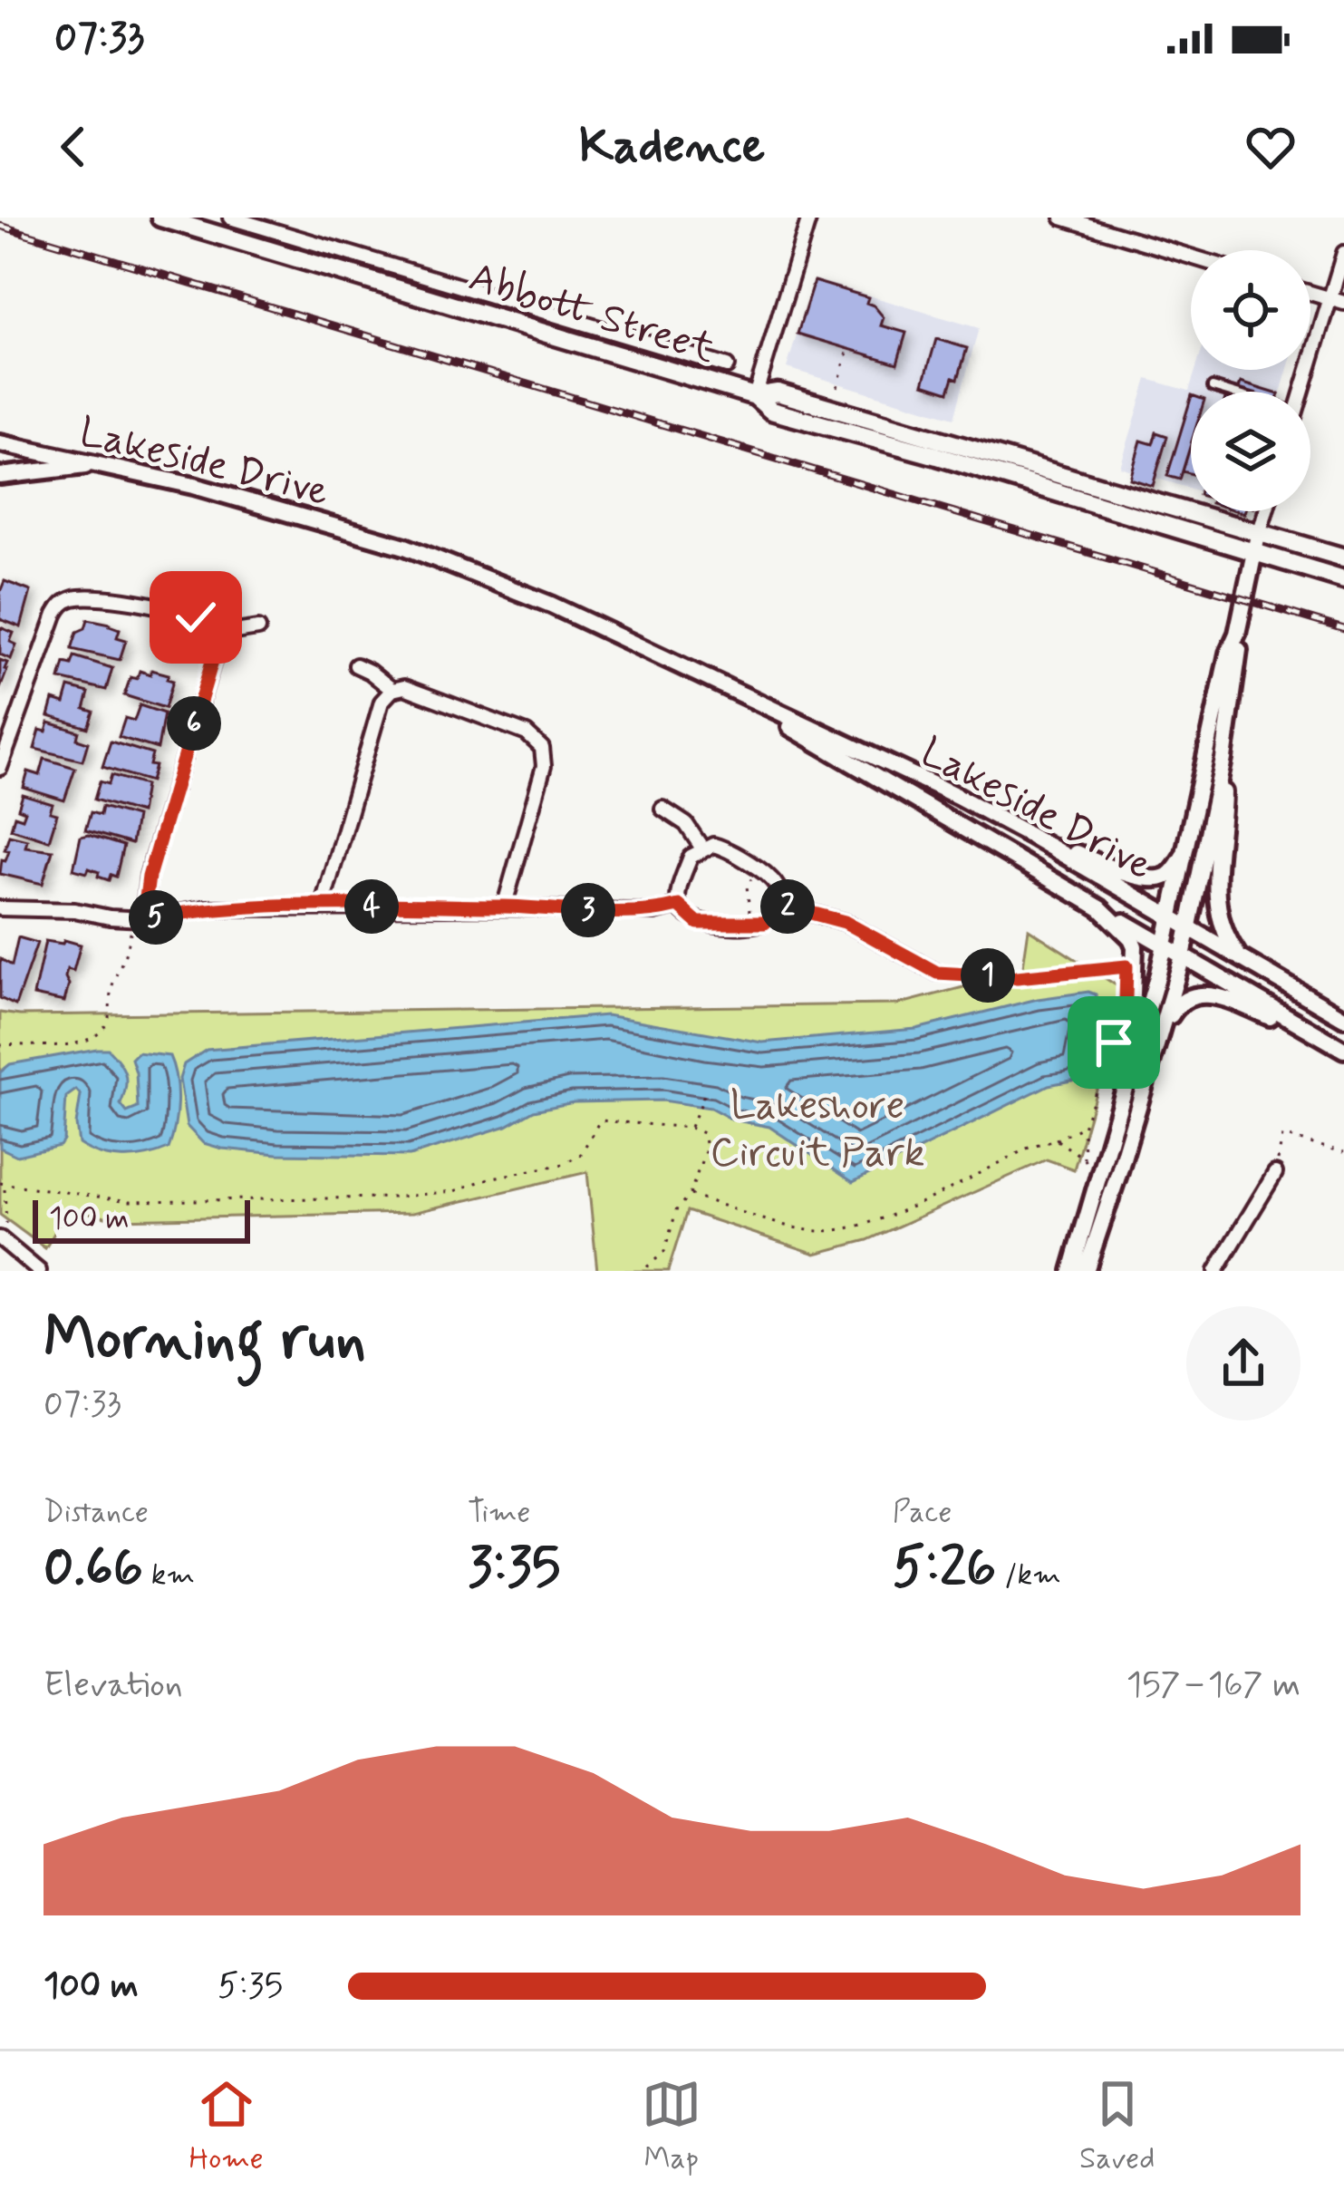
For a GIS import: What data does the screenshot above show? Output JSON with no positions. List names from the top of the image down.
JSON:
{
  "streets": {
    "main road": ["Abbott Street"],
    "street": ["Lakeside Drive"]
  },
  "parks": ["Lakeshore Circuit Park"],
  "scale_bar": "100 m",
  "page": {
    "status": "07:33",
    "header": "Kadence",
    "pins": [
      "6",
      "2",
      "4",
      "3",
      "5",
      "1"
    ],
    "scale": "100 m",
    "heading": ["Morning run", "07:33"],
    "stats": [
      ["Distance", "0.66 km"],
      ["Time", "3:35"],
      ["Pace", "5:26 /km"]
    ],
    "chart": ["Elevation", "157–167 m"],
    "list": [
      {
        "name": "100 m",
        "note": "5:35"
      }
    ],
    "tabs": ["Home", "Map", "Saved"]
  }
}
